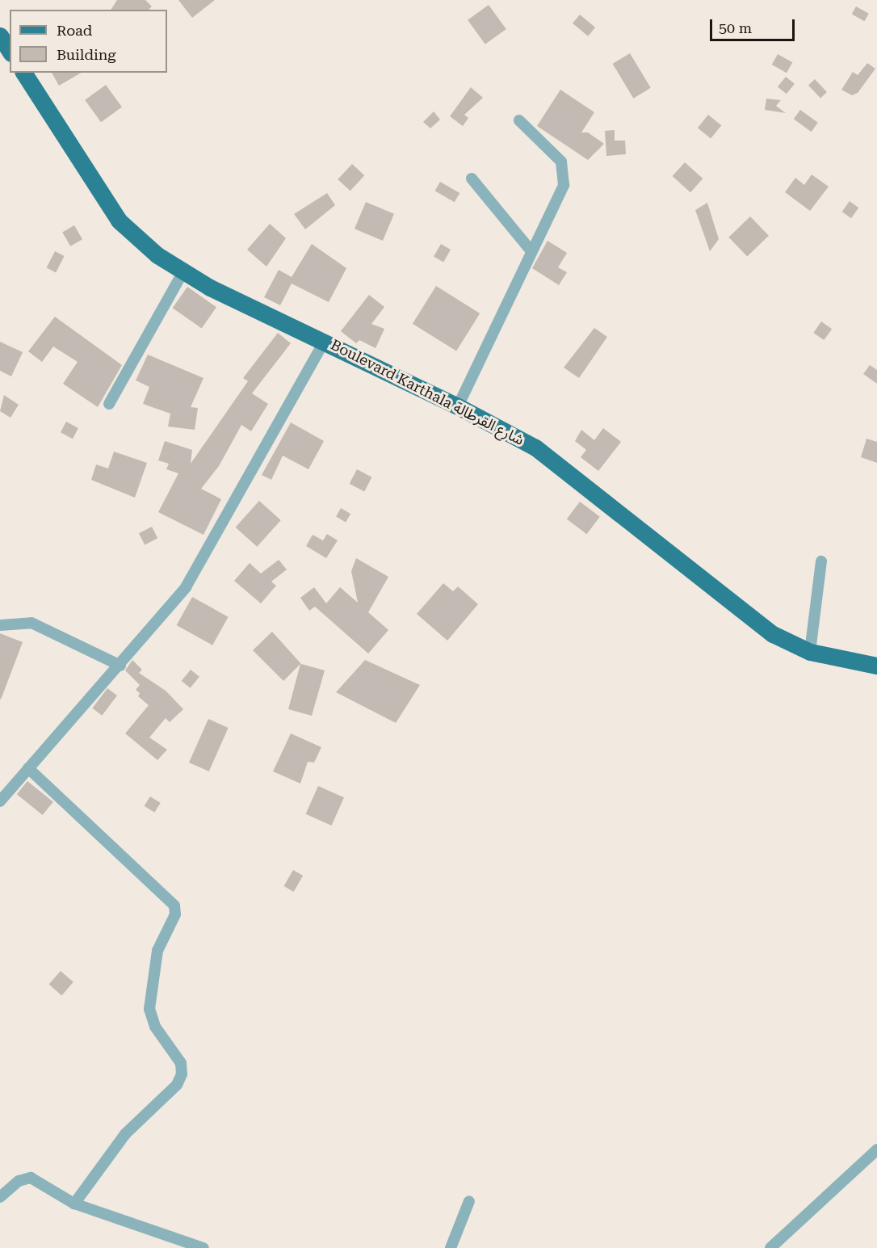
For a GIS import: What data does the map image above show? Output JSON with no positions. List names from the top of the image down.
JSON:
{
  "streets": {
    "main road": ["Boulevard Karthala شارع القرطالة"]
  },
  "legend": ["Road", "Building"],
  "scale_bar": "50 m"
}
